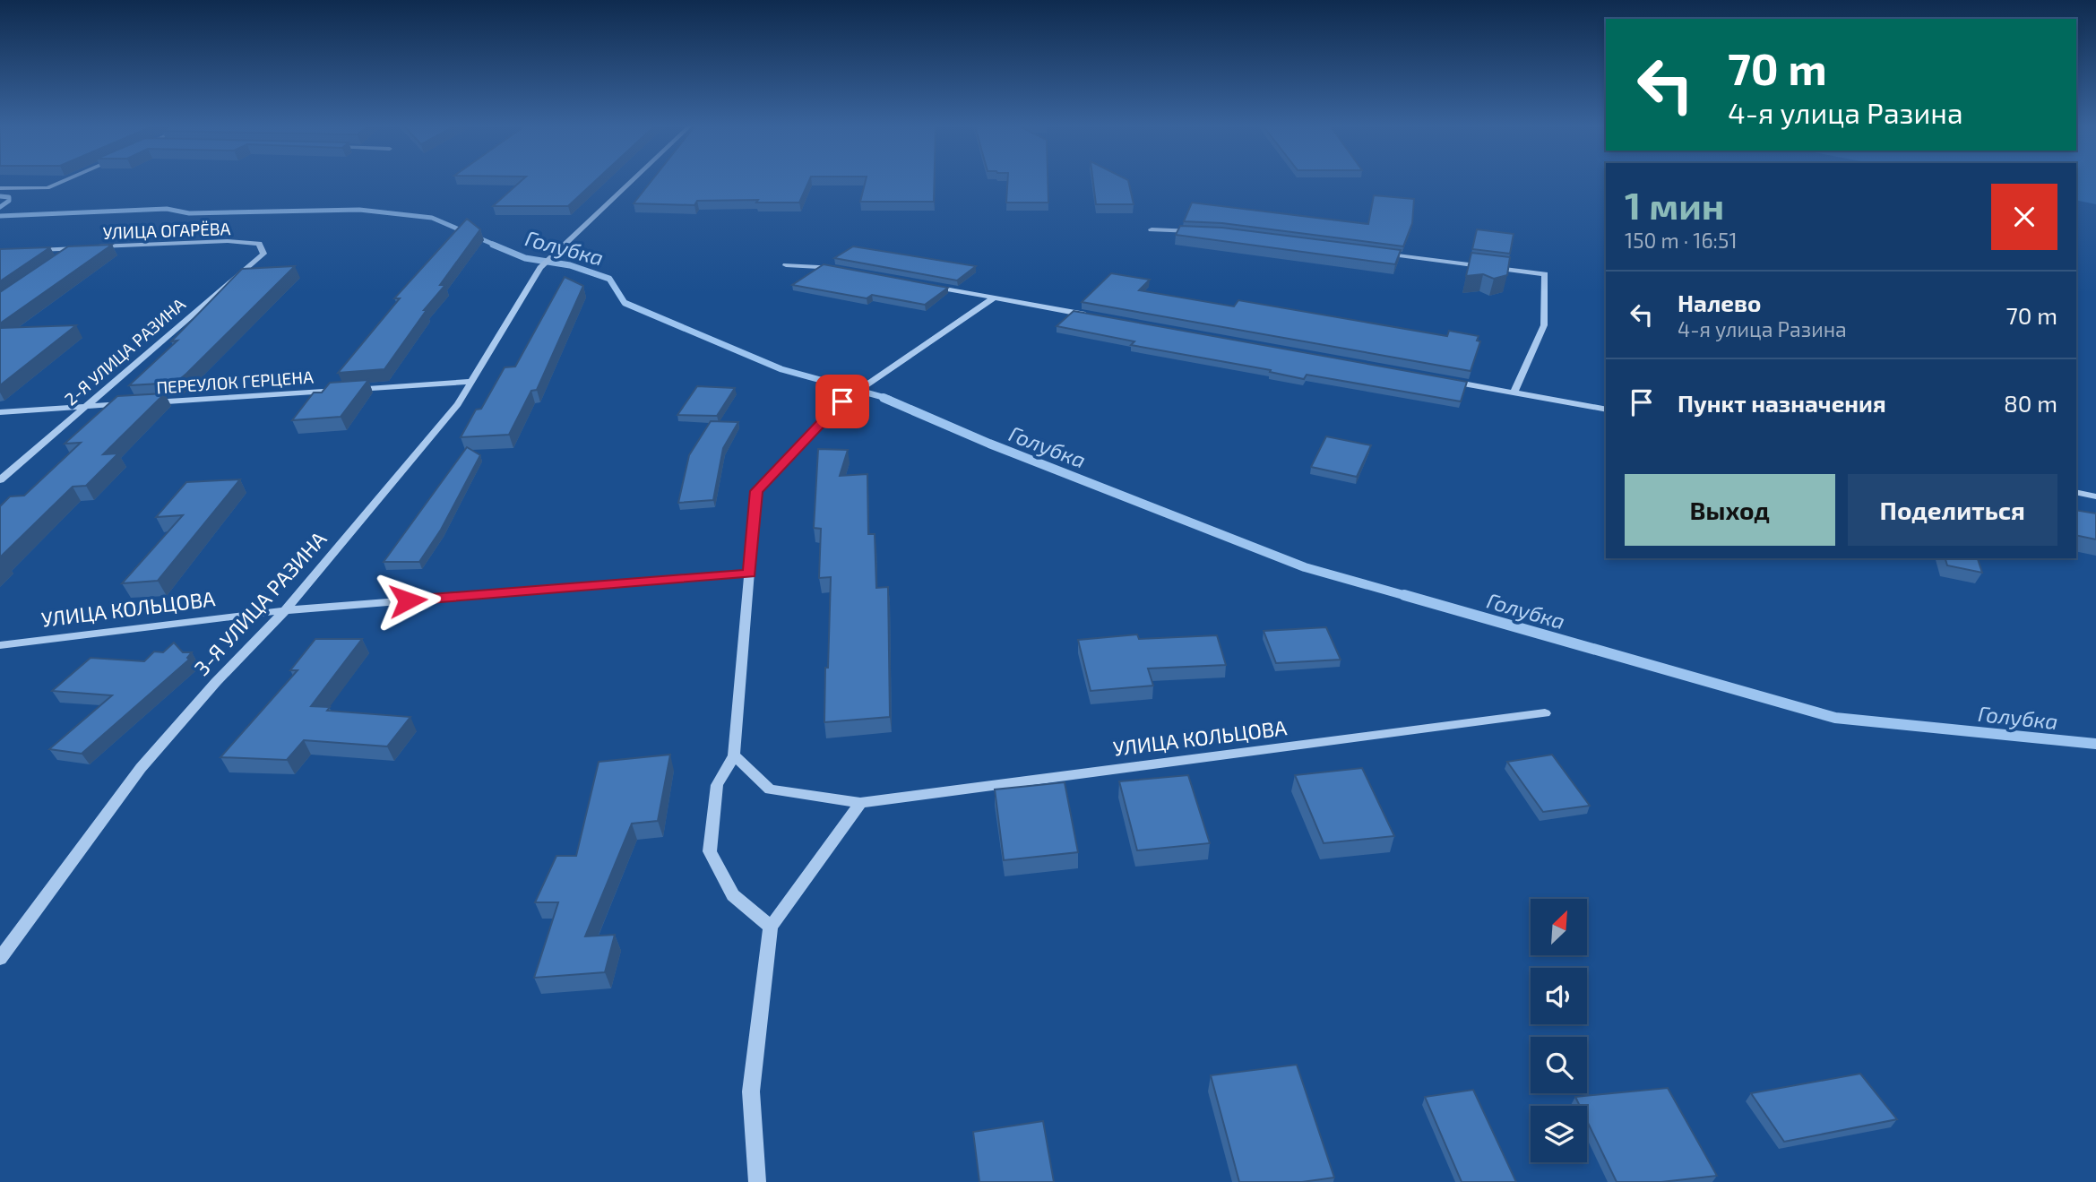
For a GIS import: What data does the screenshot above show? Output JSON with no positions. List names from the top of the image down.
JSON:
{
  "streets": {
    "street": [
      "УЛИЦА ОГАРЁВА",
      "2-Я УЛИЦА РАЗИНА",
      "ПЕРЕУЛОК ГЕРЦЕНА",
      "3-Я УЛИЦА РАЗИНА",
      "УЛИЦА КОЛЬЦОВА"
    ]
  },
  "crossings": [
    ["УЛИЦА ОГАРЁВА", "2-Я УЛИЦА РАЗИНА"],
    ["2-Я УЛИЦА РАЗИНА", "ПЕРЕУЛОК ГЕРЦЕНА"],
    ["ПЕРЕУЛОК ГЕРЦЕНА", "3-Я УЛИЦА РАЗИНА"],
    ["3-Я УЛИЦА РАЗИНА", "УЛИЦА КОЛЬЦОВА"]
  ],
  "water": ["Голубка"],
  "north": "top right",
  "page": {
    "turn": ["70 m", "4-я улица Разина"],
    "heading": ["1 мин", "150 m · 16:51"],
    "list": [
      {
        "name": "Налево",
        "note": "4-я улица Разина",
        "value": "70 m"
      },
      {
        "name": "Пункт назначения",
        "value": "80 m"
      }
    ],
    "buttons": ["Выход", "Поделиться"]
  }
}
